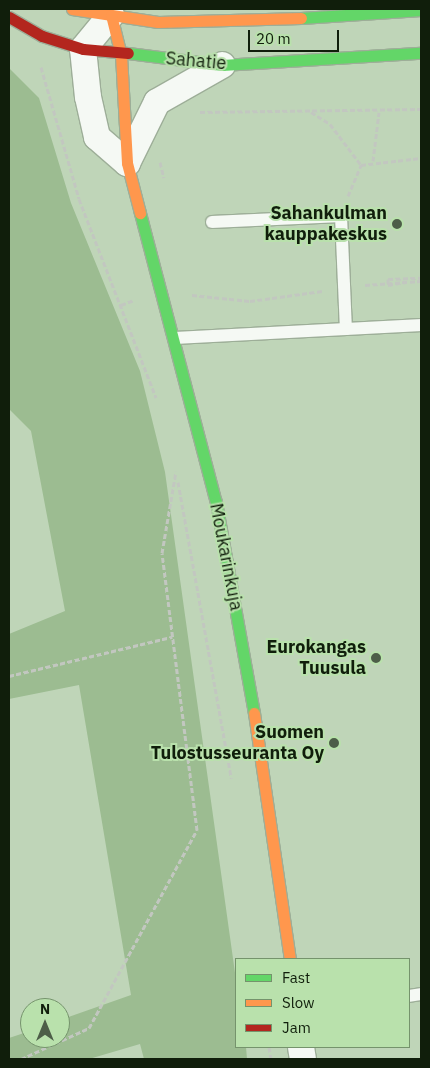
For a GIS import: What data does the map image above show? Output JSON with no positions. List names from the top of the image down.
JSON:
{
  "streets": {
    "street": ["Sahatie", "Moukarinkuja"]
  },
  "crossings": [
    ["Sahatie", "Moukarinkuja"]
  ],
  "places": ["Sahankulman kauppakeskus", "Eurokangas Tuusula", "Suomen Tulostusseuranta Oy"],
  "legend": ["Fast", "Slow", "Jam"],
  "scale_bar": "20 m",
  "north": "top"
}
